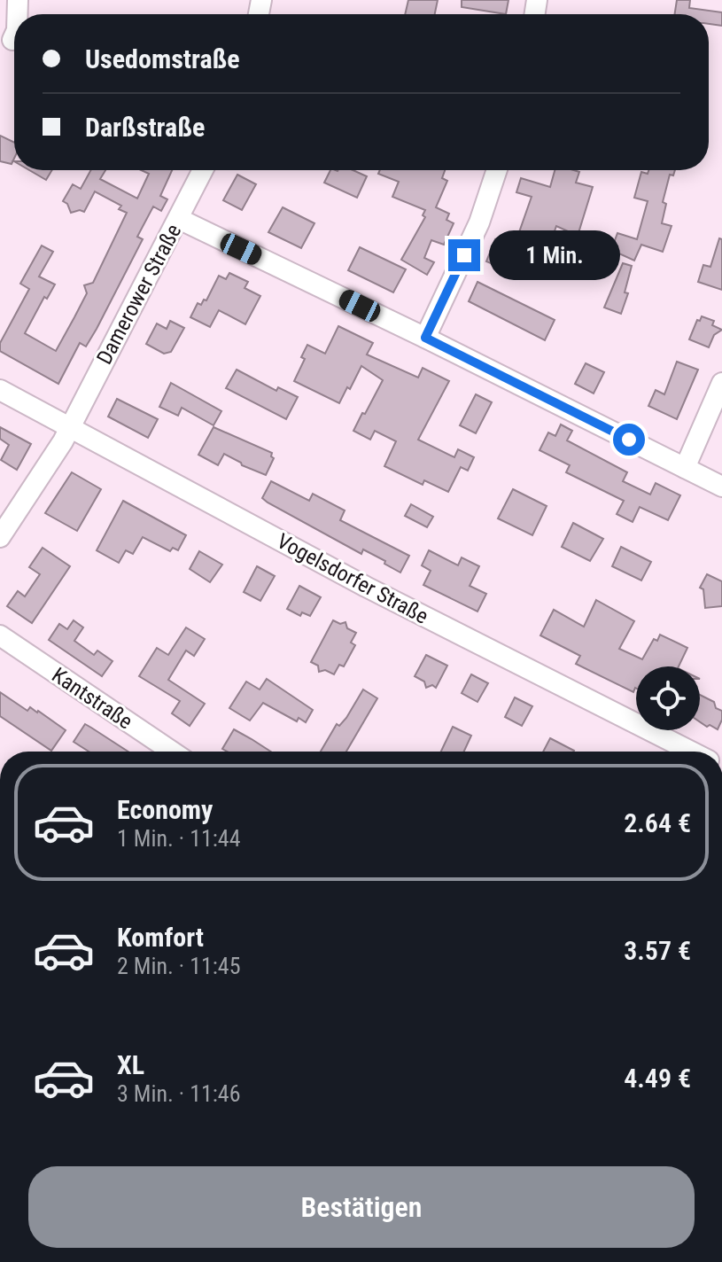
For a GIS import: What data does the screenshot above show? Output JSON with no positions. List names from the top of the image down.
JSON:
{
  "streets": {
    "street": ["Damerower Straße", "Vogelsdorfer Straße", "Kantstraße"]
  },
  "crossings": [
    ["Damerower Straße", "Vogelsdorfer Straße"]
  ],
  "page": {
    "banner": ["Usedomstraße", "Darßstraße"],
    "bubble": "1 Min.",
    "list": [
      {
        "name": "Economy",
        "note": "1 Min. · 11:44",
        "value": "2.64 €"
      },
      {
        "name": "Komfort",
        "note": "2 Min. · 11:45",
        "value": "3.57 €"
      },
      {
        "name": "XL",
        "note": "3 Min. · 11:46",
        "value": "4.49 €"
      }
    ],
    "buttons": "Bestätigen"
  }
}
